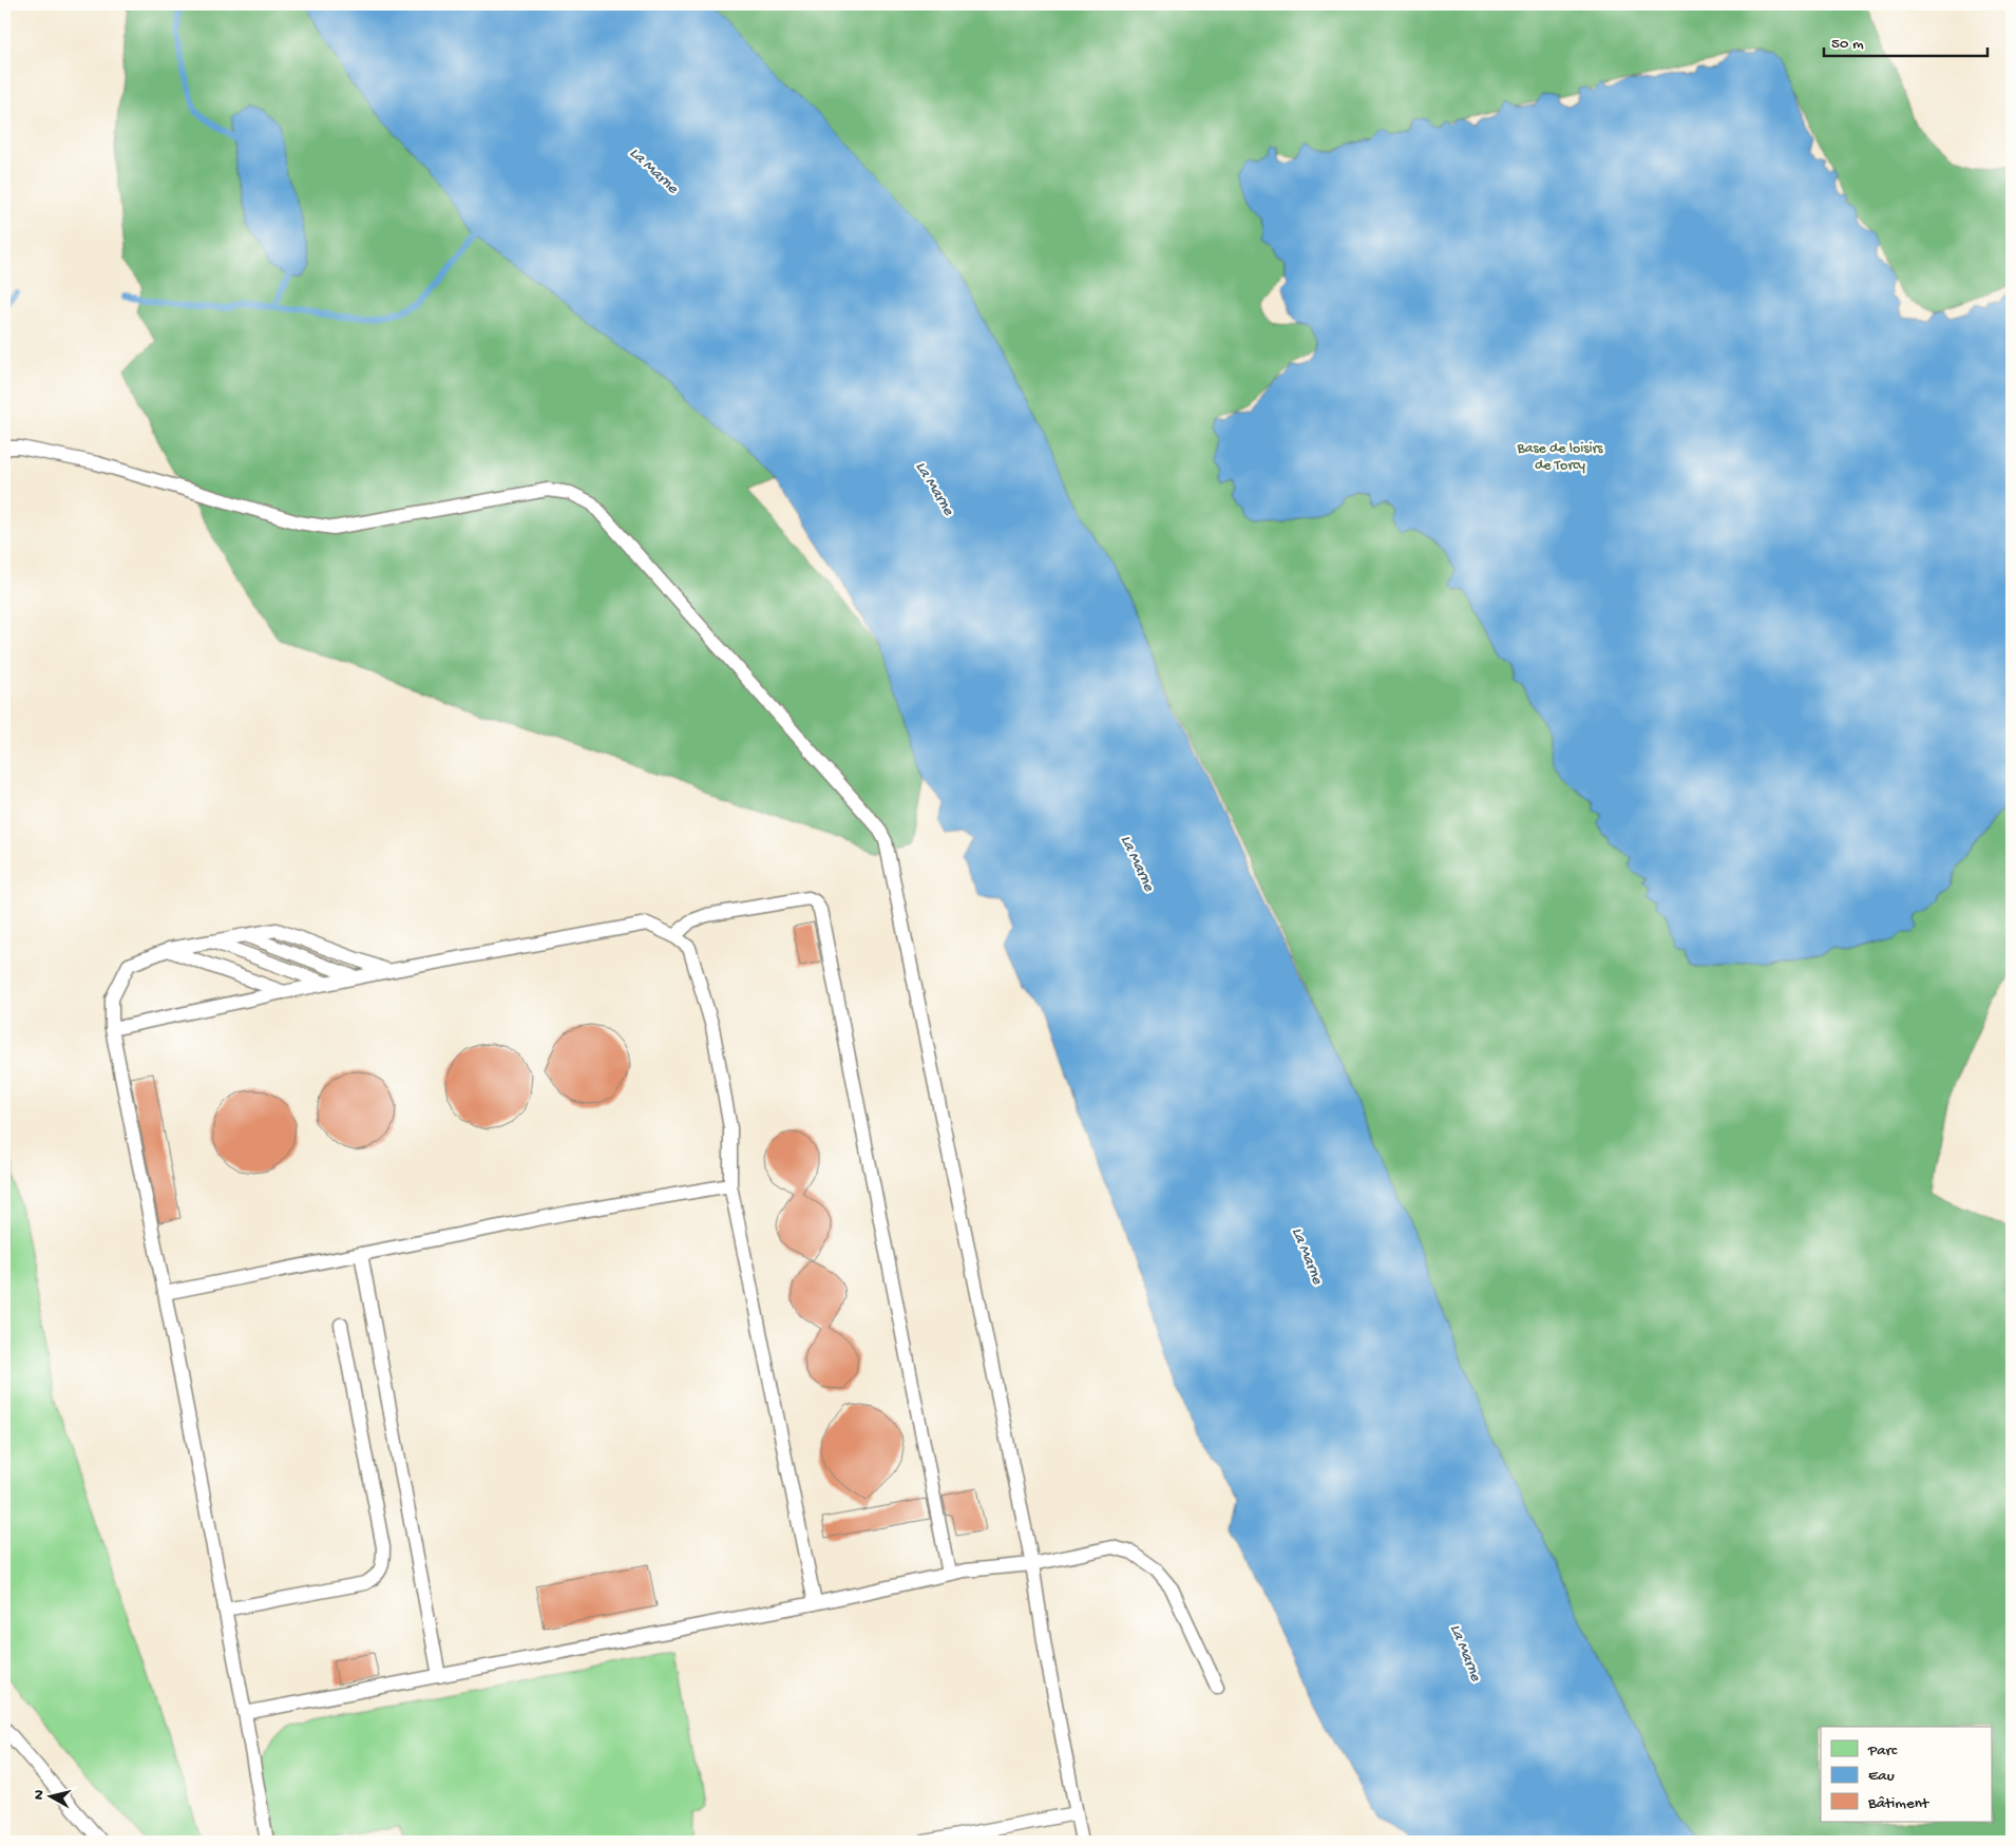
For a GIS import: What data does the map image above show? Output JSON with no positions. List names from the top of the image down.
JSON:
{
  "water": ["La Marne"],
  "parks": ["Base de loisirs de Torcy"],
  "legend": ["Parc", "Eau", "Bâtiment"],
  "scale_bar": "50 m",
  "north": "left"
}
